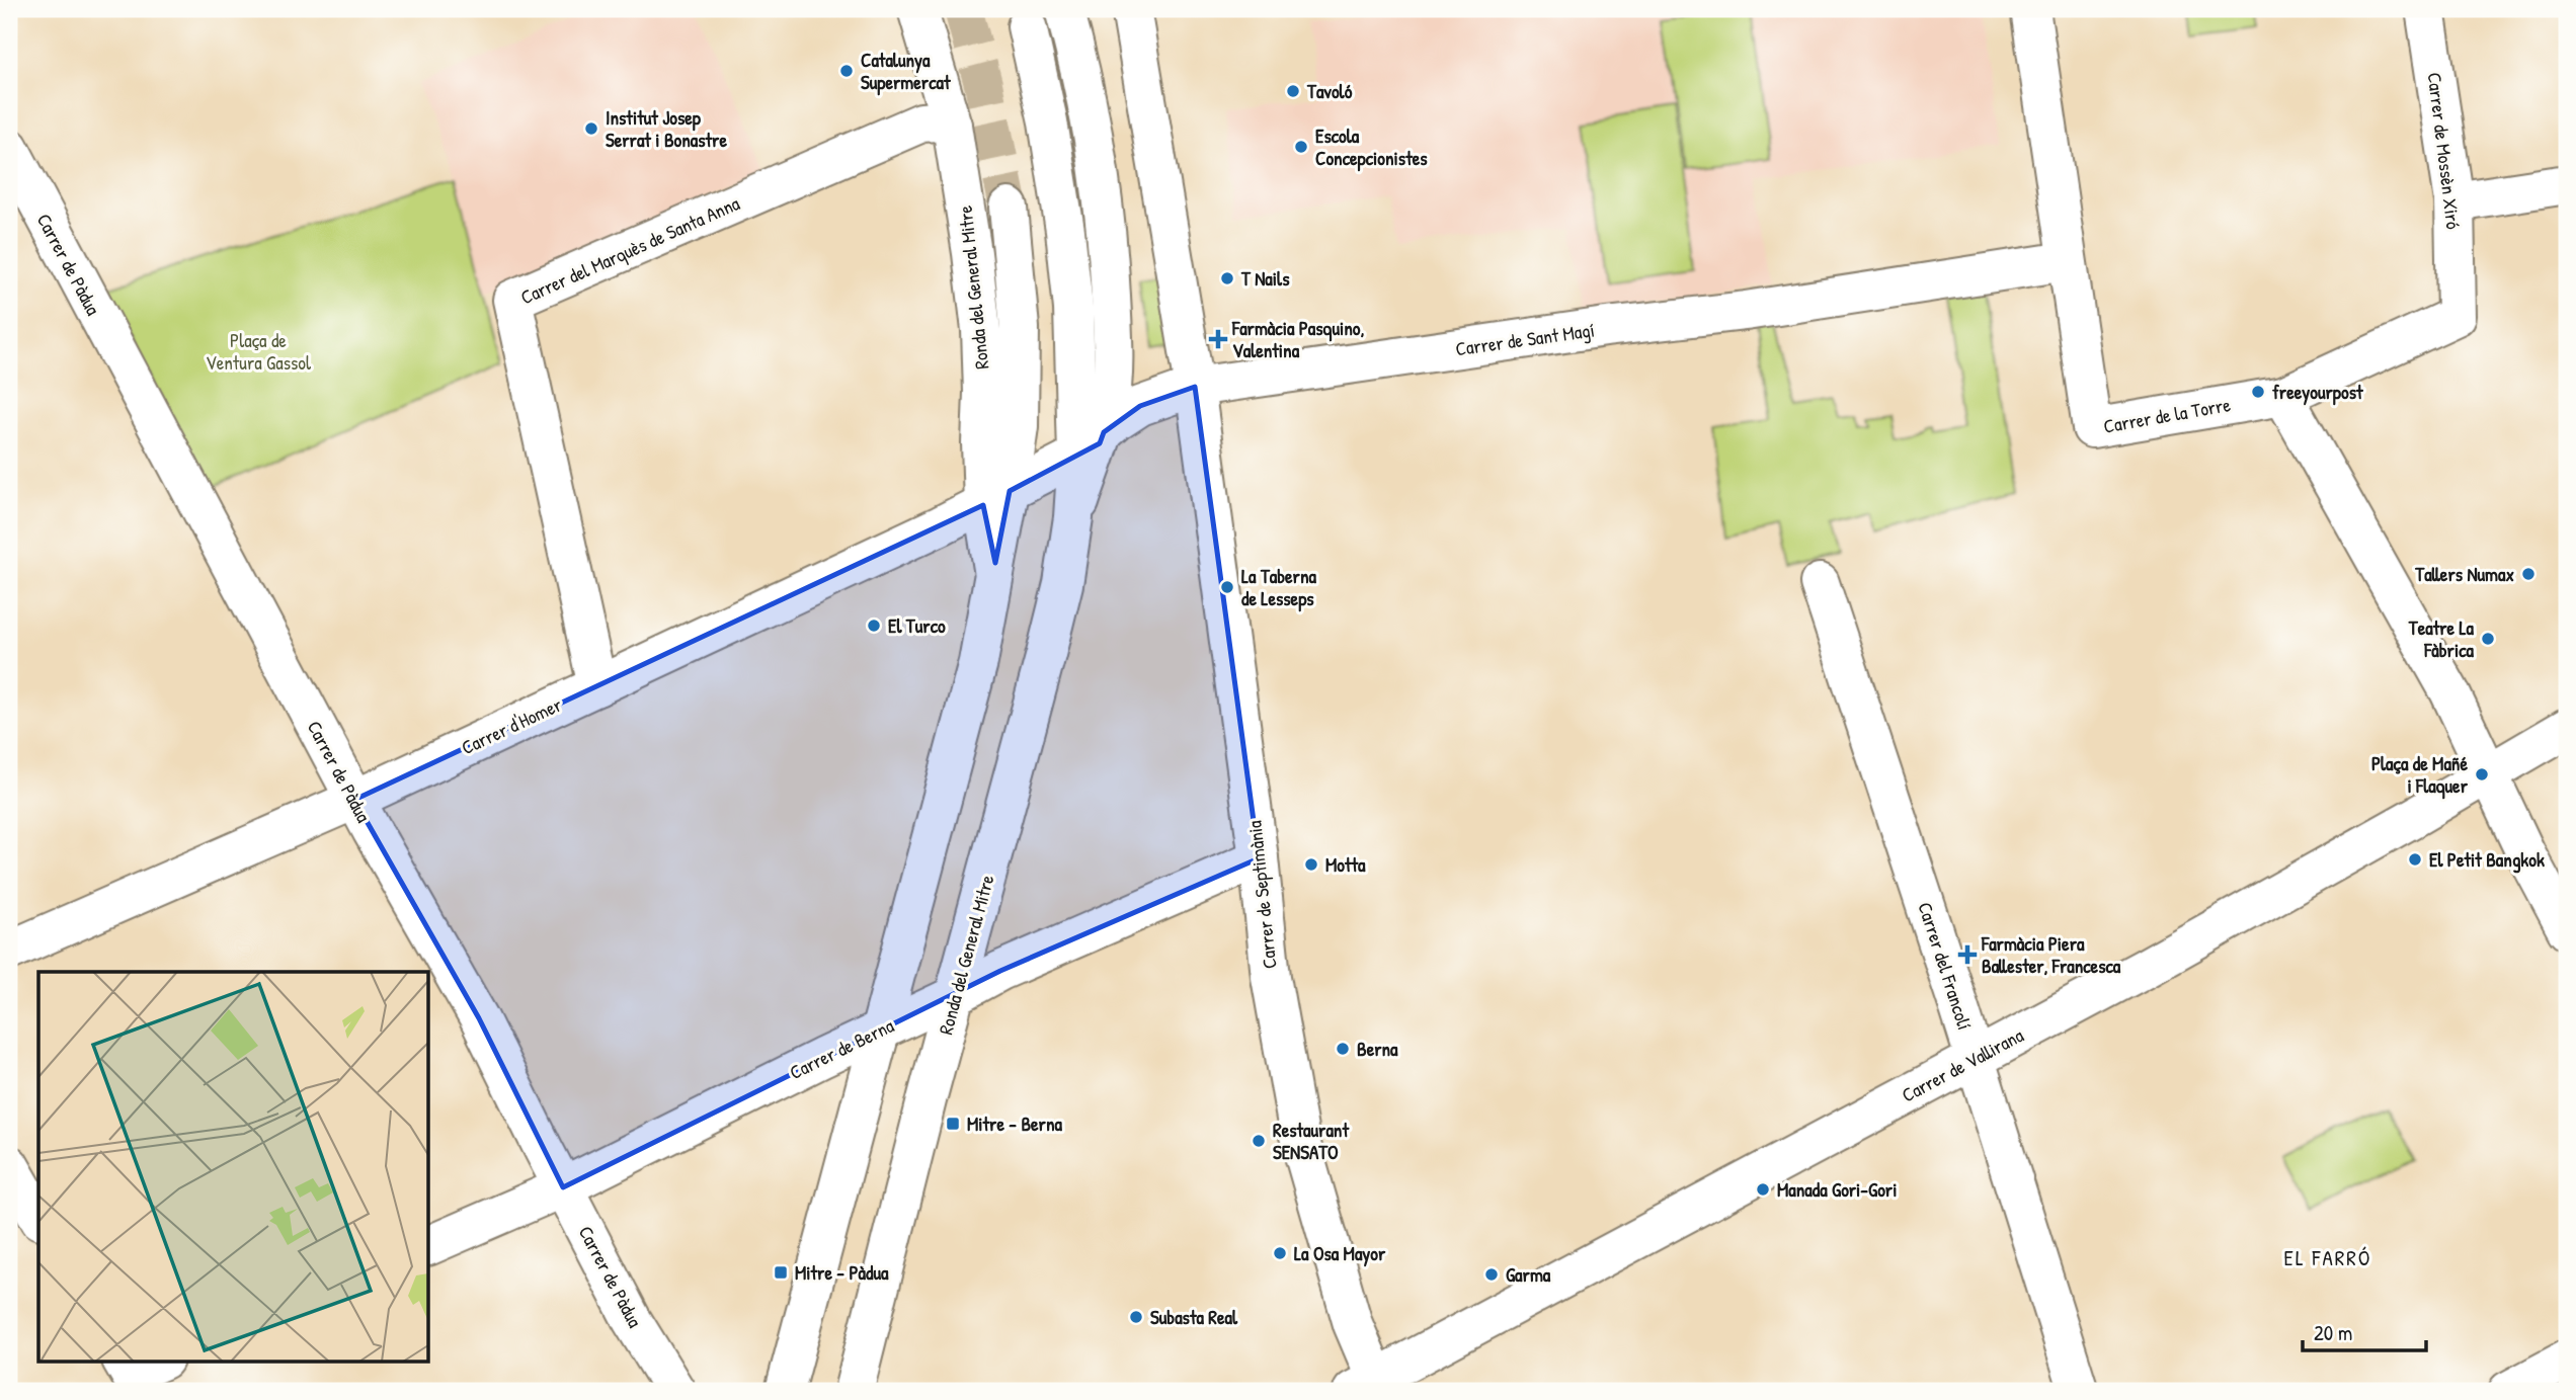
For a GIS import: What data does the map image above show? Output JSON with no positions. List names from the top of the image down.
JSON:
{
  "streets": {
    "street": [
      "Carrer de Mossèn Xiró",
      "Carrer del Marquès de Santa Anna",
      "Carrer de Pàdua",
      "Ronda del General Mitre",
      "Carrer de Sant Magí",
      "Carrer de la Torre",
      "Carrer d'Homer",
      "Carrer de Septimània",
      "Carrer del Francolí",
      "Carrer de Berna",
      "Carrer de Vallirana"
    ]
  },
  "crossings": [
    ["Carrer de Mossèn Xiró", "Carrer de la Torre"],
    ["Carrer del Marquès de Santa Anna", "Ronda del General Mitre"],
    ["Carrer del Marquès de Santa Anna", "Carrer d'Homer"],
    ["Carrer de Pàdua", "Carrer d'Homer"],
    ["Carrer de Pàdua", "Carrer de Berna"],
    ["Ronda del General Mitre", "Carrer de Sant Magí"],
    ["Ronda del General Mitre", "Carrer d'Homer"],
    ["Ronda del General Mitre", "Carrer de Berna"],
    ["Carrer de Sant Magí", "Carrer de la Torre"],
    ["Carrer de Sant Magí", "Carrer d'Homer"],
    ["Carrer de Sant Magí", "Carrer de Septimània"],
    ["Carrer de Septimània", "Carrer de Berna"],
    ["Carrer de Septimània", "Carrer de Vallirana"],
    ["Carrer del Francolí", "Carrer de Vallirana"]
  ],
  "districts": ["EL FARRÓ"],
  "parks": ["Plaça de Ventura Gassol"],
  "places": {
    "other": [
      "Catalunya Supermercat",
      "Tavoló",
      "Institut Josep Serrat i Bonastre",
      "Escola Concepcionistes",
      "T Nails",
      "freeyourpost",
      "Tallers Numax",
      "La Taberna de Lesseps",
      "El Turco",
      "Teatre La Fàbrica",
      "Plaça de Mañé i Flaquer",
      "El Petit Bangkok",
      "Motta",
      "Berna",
      "Restaurant SENSATO",
      "Manada Gori-Gori",
      "La Osa Mayor",
      "Garma",
      "Subasta Real"
    ],
    "health": ["Farmàcia Pasquino, Valentina", "Farmàcia Piera Ballester, Francesca"],
    "transit": ["Mitre - Berna", "Mitre - Pàdua"]
  },
  "scale_bar": "20 m"
}
